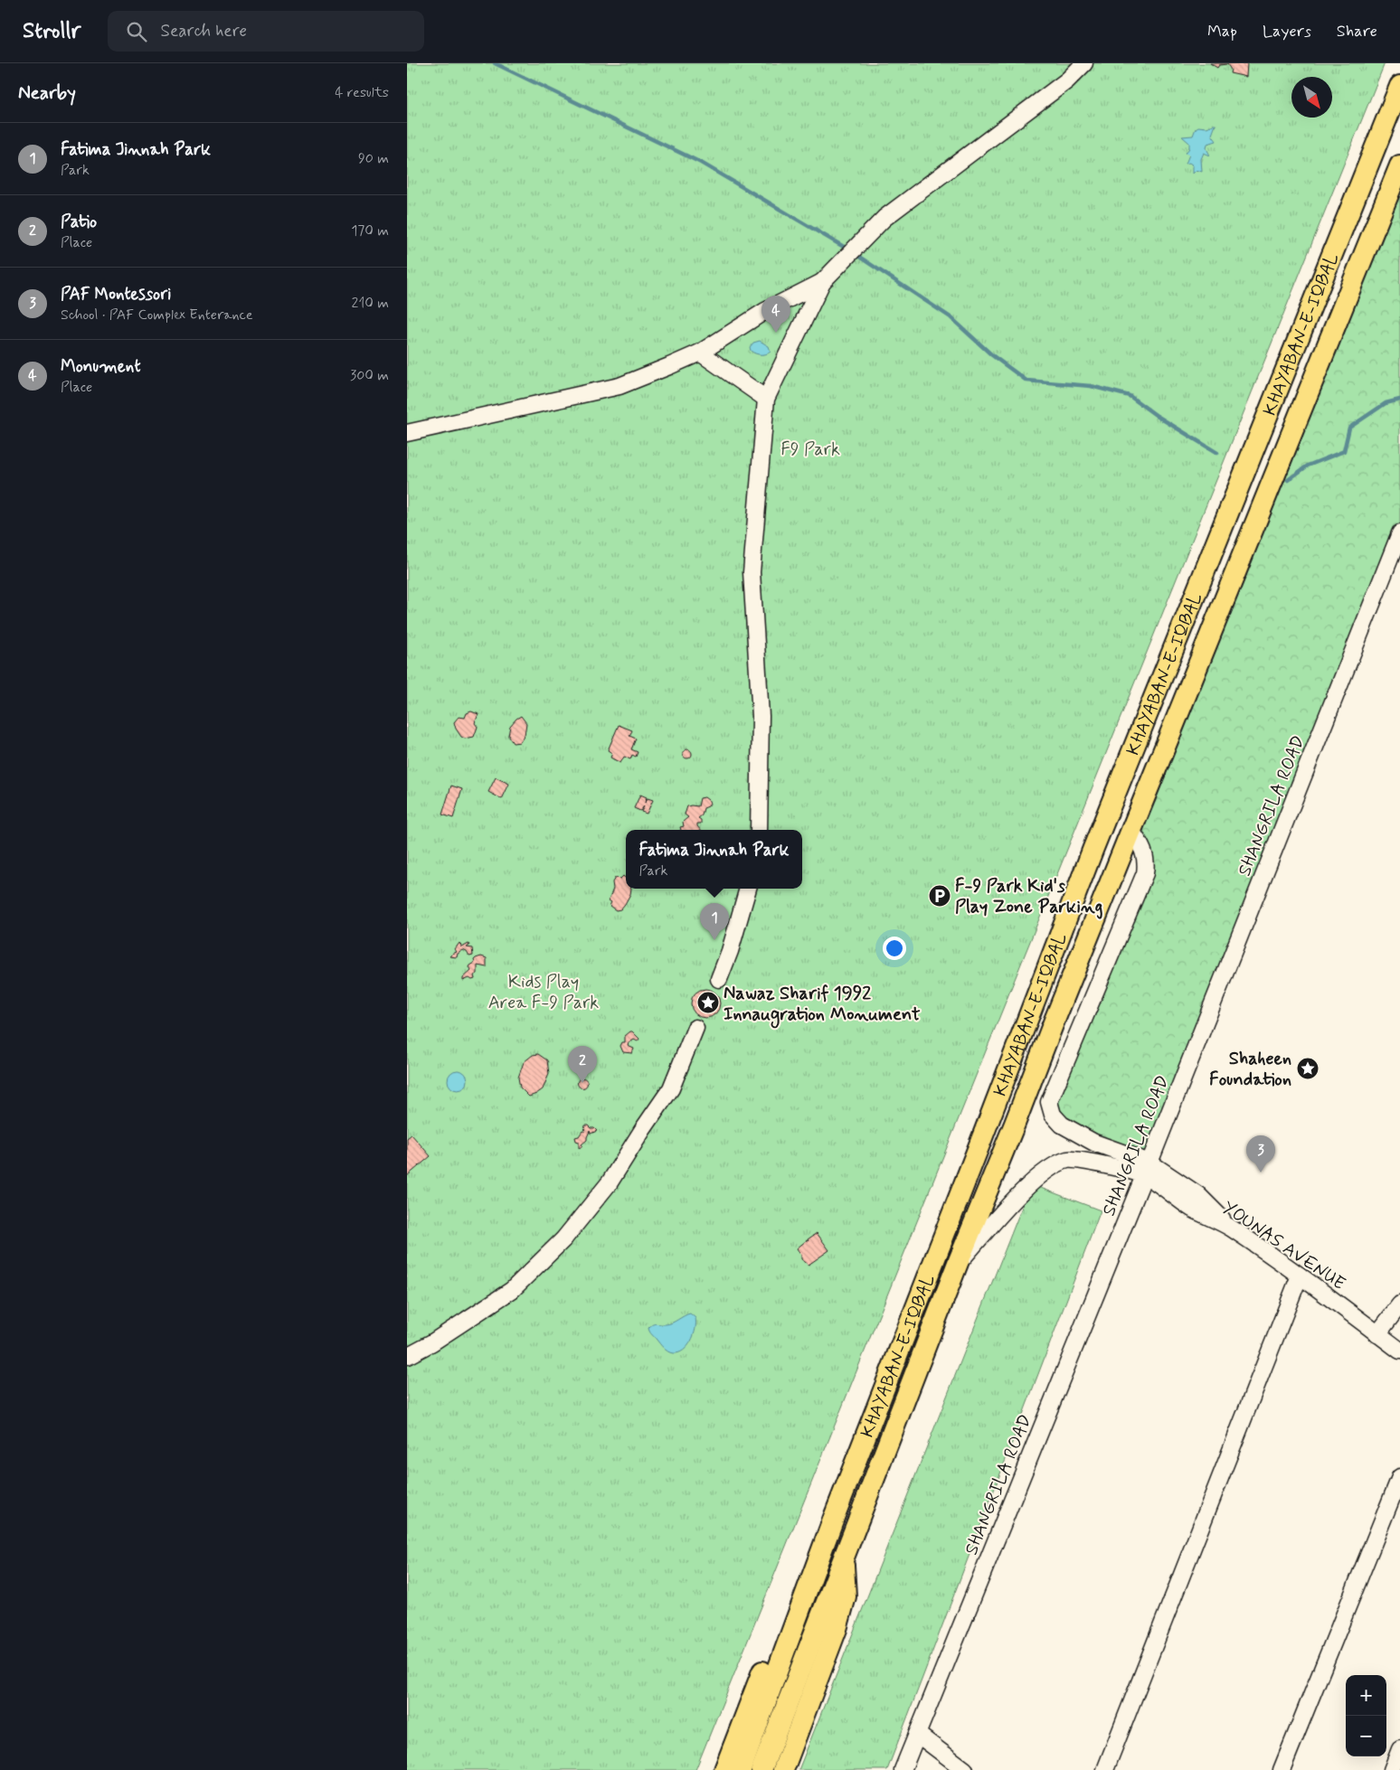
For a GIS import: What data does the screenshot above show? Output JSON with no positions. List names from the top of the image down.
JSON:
{
  "streets": {
    "main road": ["KHAYABAN-E-IQBAL"],
    "street": ["SHANGRILA ROAD", "YOUNAS AVENUE"]
  },
  "crossings": [
    ["SHANGRILA ROAD", "YOUNAS AVENUE"]
  ],
  "parks": ["F9 Park", "Kids Play Area F-9 Park"],
  "places": {
    "parking": ["F-9 Park Kid's Play Zone Parking"],
    "place": ["Nawaz Sharif 1992 Innaugration Monument", "Shaheen Foundation"]
  },
  "north": "bottom right",
  "page": {
    "header": "Strollr",
    "search": "Search here",
    "nav": ["Map", "Layers", "Share"],
    "heading": ["Nearby", "4 results"],
    "list": [
      {
        "mark": "1",
        "name": "Fatima Jinnah Park",
        "note": "Park",
        "value": "90 m"
      },
      {
        "mark": "2",
        "name": "Patio",
        "note": "Place",
        "value": "170 m"
      },
      {
        "mark": "3",
        "name": "PAF Montessori",
        "note": "School · PAF Complex Enterance",
        "value": "210 m"
      },
      {
        "mark": "4",
        "name": "Monument",
        "note": "Place",
        "value": "300 m"
      }
    ],
    "pins": [
      "4",
      "1",
      "2",
      "3"
    ],
    "popup": ["Fatima Jinnah Park", "Park"],
    "map_buttons": ["+", "−"]
  }
}
